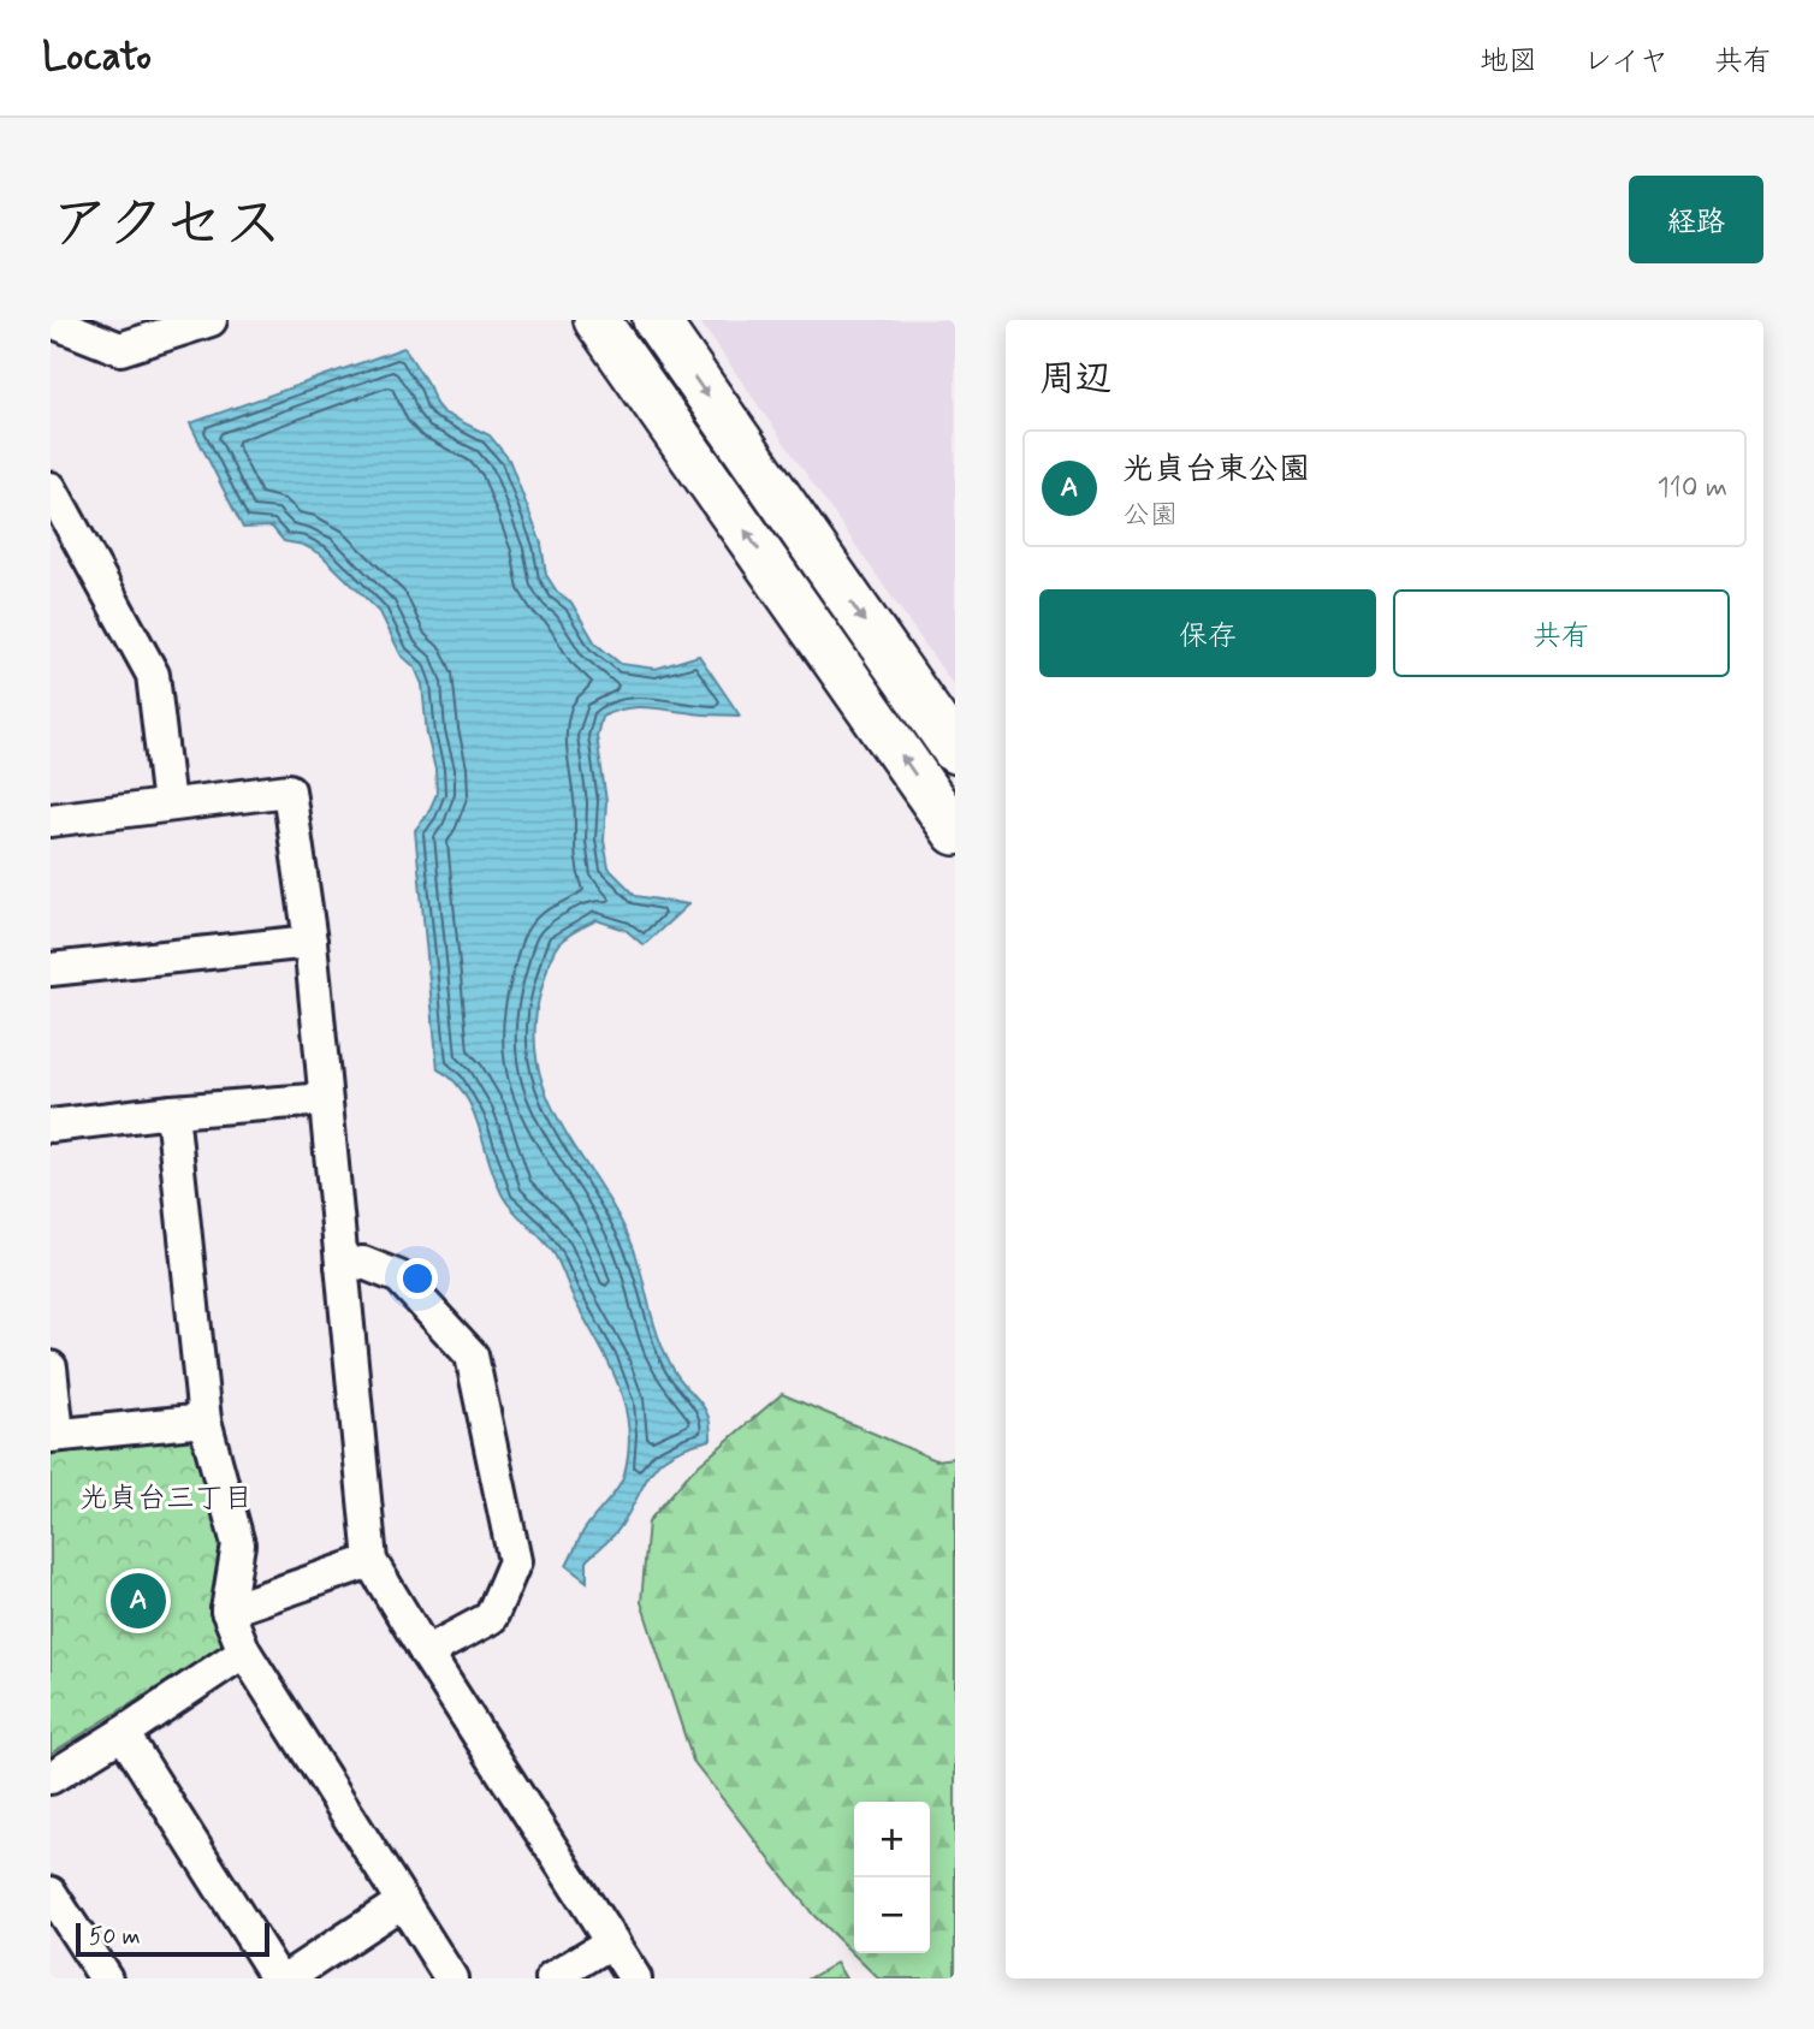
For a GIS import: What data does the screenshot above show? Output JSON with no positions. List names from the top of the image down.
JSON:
{
  "districts": ["光貞台三丁目"],
  "scale_bar": "50 m",
  "page": {
    "header": "Locato",
    "nav": ["地図", "レイヤ", "共有"],
    "title": "アクセス",
    "buttons": [
      "経路",
      ["保存", "共有"]
    ],
    "heading": "周辺",
    "list": [
      {
        "mark": "A",
        "name": "光貞台東公園",
        "note": "公園",
        "value": "110 m"
      }
    ],
    "pins": "A",
    "map_buttons": ["+", "−"],
    "scale": "50 m"
  }
}
